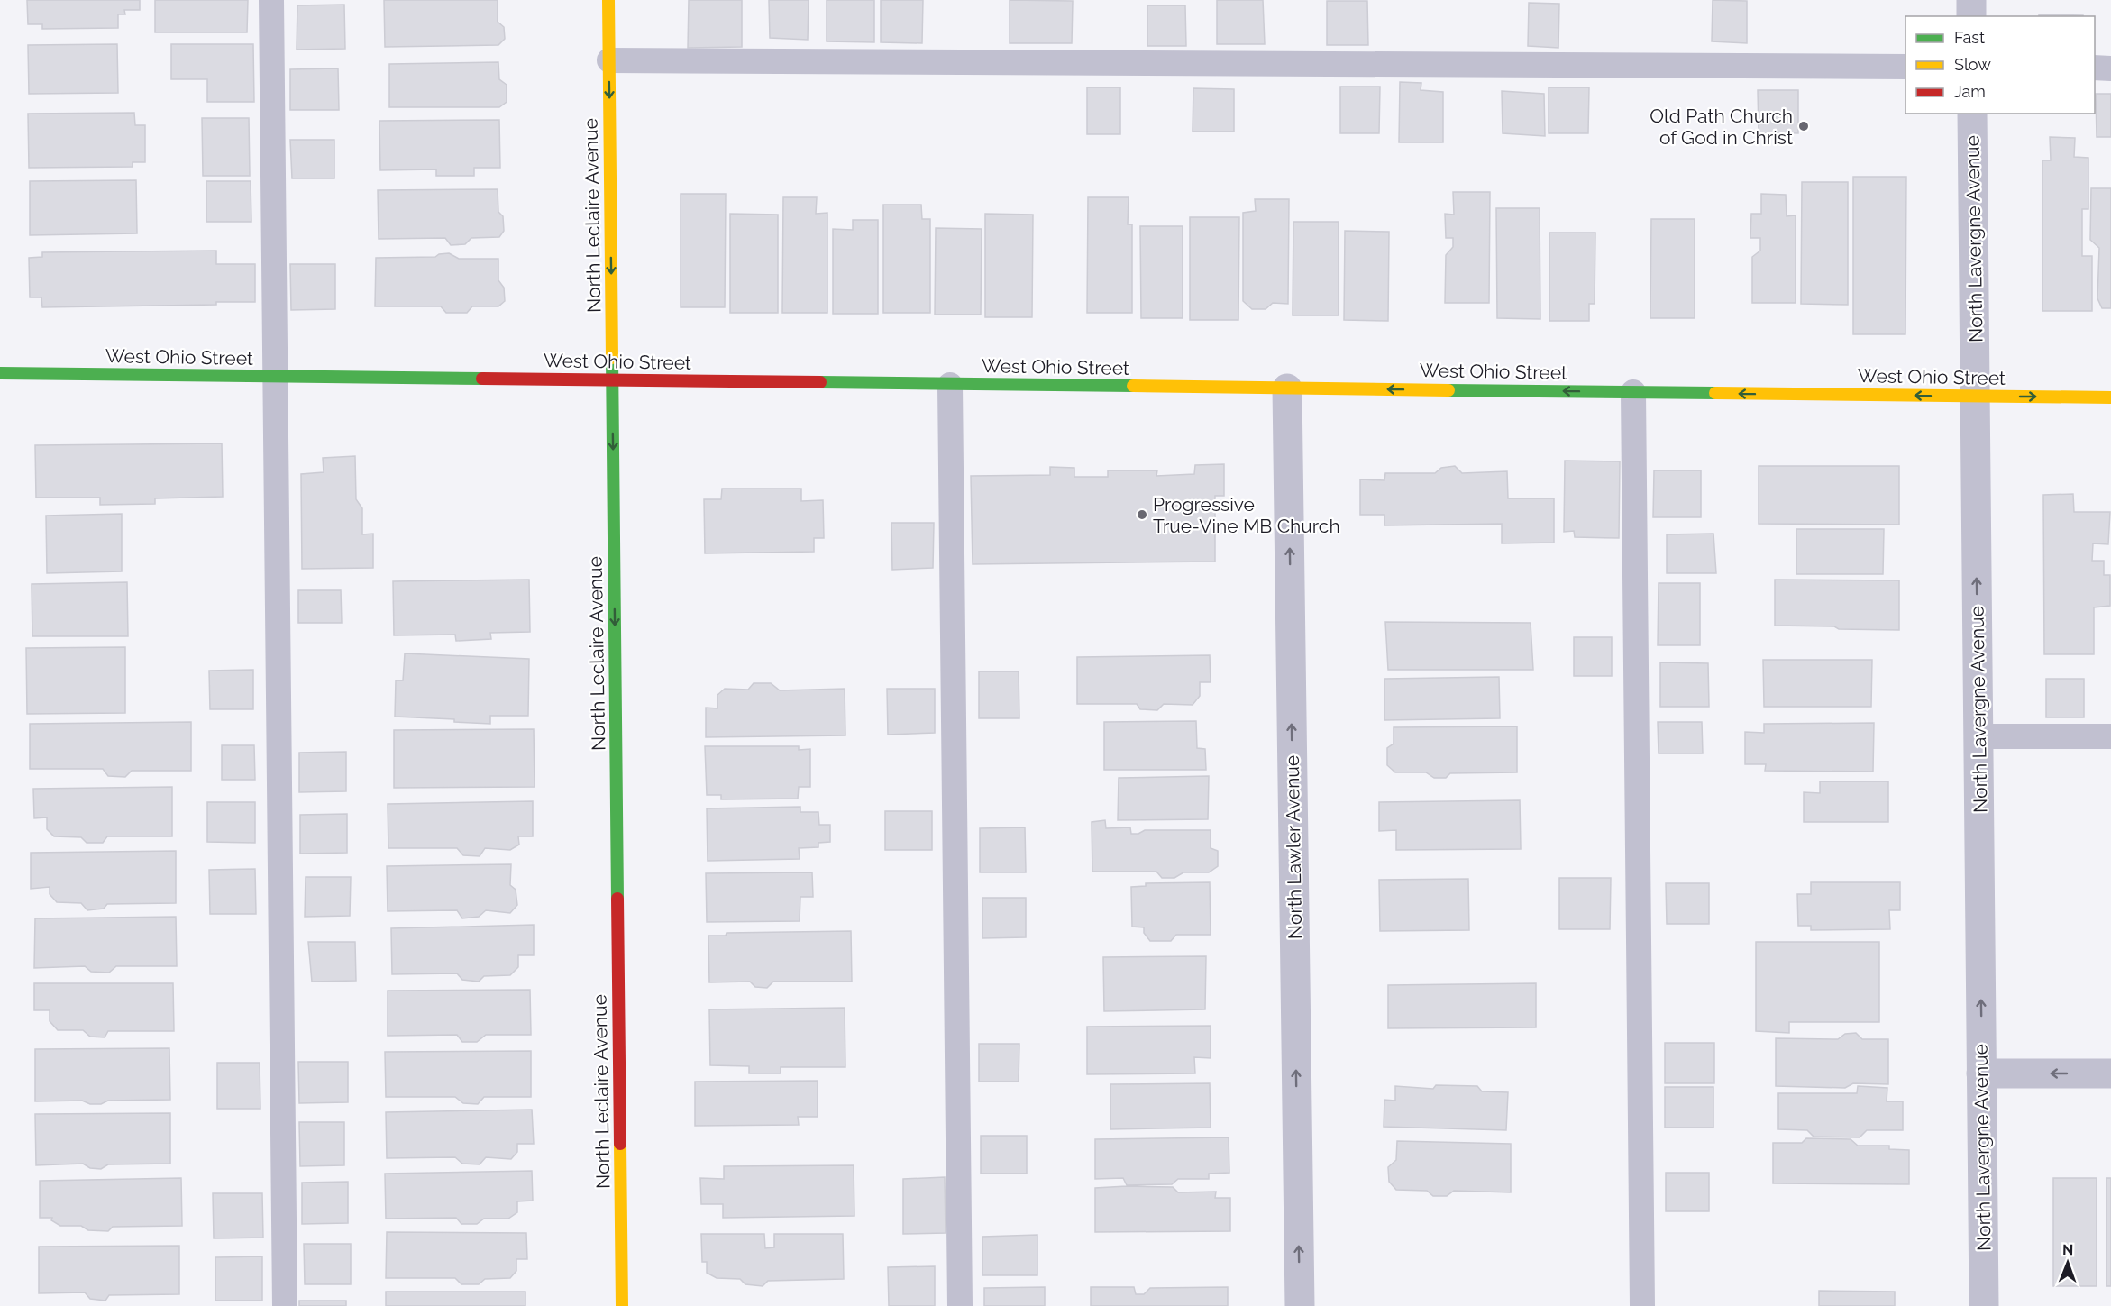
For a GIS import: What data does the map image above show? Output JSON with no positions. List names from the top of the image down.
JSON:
{
  "streets": {
    "street": [
      "North Leclaire Avenue",
      "North Lavergne Avenue",
      "West Ohio Street",
      "North Lawler Avenue"
    ]
  },
  "crossings": [
    ["North Leclaire Avenue", "West Ohio Street"],
    ["North Lavergne Avenue", "West Ohio Street"],
    ["West Ohio Street", "North Lawler Avenue"]
  ],
  "one_way": ["North Leclaire Avenue", "North Lavergne Avenue", "North Lawler Avenue"],
  "places": ["Old Path Church of God in Christ", "Progressive True-Vine MB Church"],
  "legend": ["Fast", "Slow", "Jam"],
  "north": "top"
}
